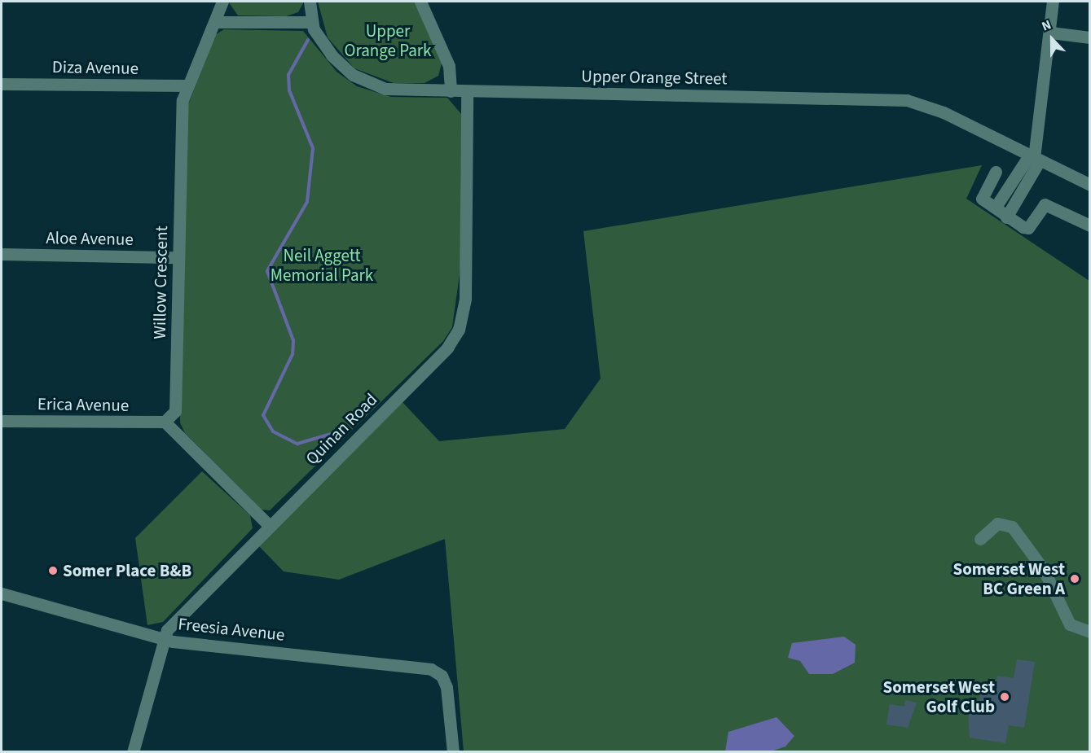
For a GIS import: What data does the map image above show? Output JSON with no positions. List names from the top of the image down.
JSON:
{
  "streets": {
    "street": [
      "Diza Avenue",
      "Upper Orange Street",
      "Aloe Avenue",
      "Willow Crescent",
      "Erica Avenue",
      "Quinan Road",
      "Freesia Avenue"
    ]
  },
  "crossings": [
    ["Diza Avenue", "Willow Crescent"],
    ["Upper Orange Street", "Quinan Road"],
    ["Aloe Avenue", "Willow Crescent"],
    ["Willow Crescent", "Erica Avenue"],
    ["Quinan Road", "Freesia Avenue"]
  ],
  "parks": ["Upper Orange Park", "Neil Aggett Memorial Park"],
  "places": ["Somer Place B&B", "Somerset West BC Green A", "Somerset West Golf Club"],
  "north": "top"
}
